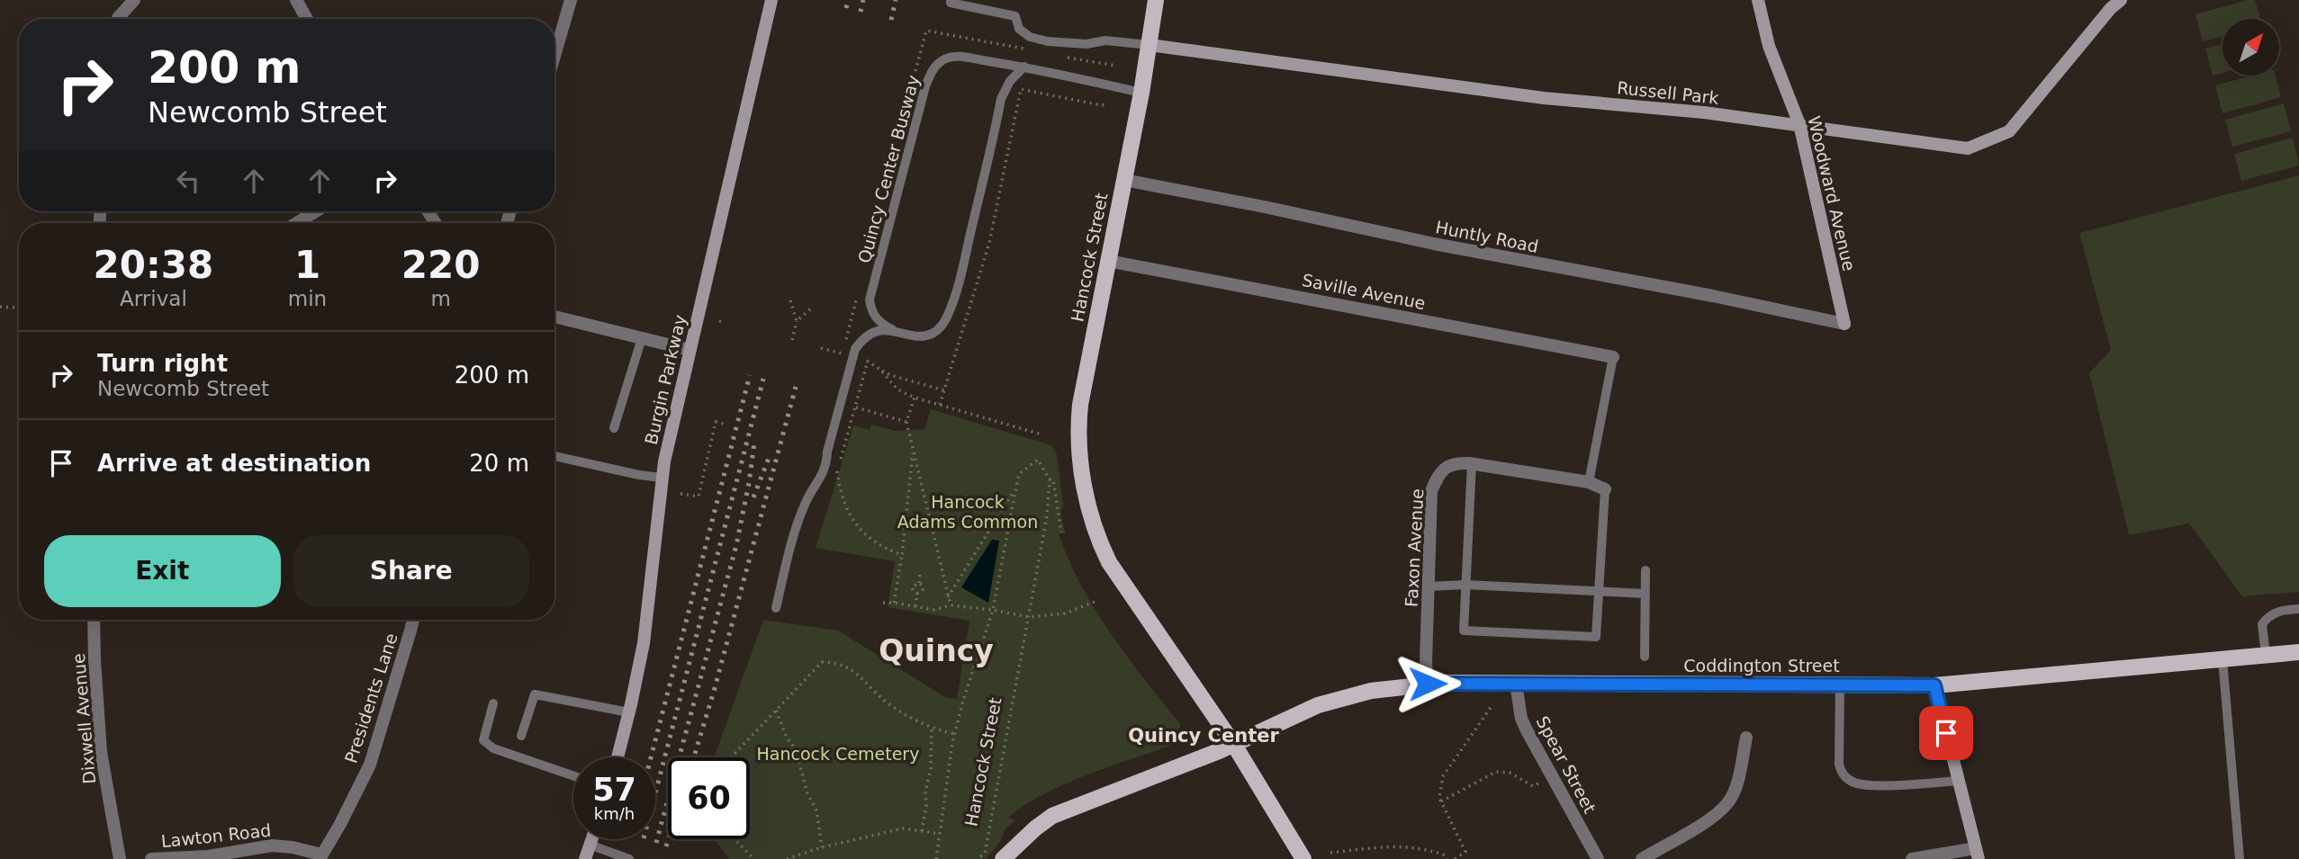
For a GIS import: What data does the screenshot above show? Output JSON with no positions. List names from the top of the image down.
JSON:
{
  "streets": {
    "main road": ["Hancock Street", "Coddington Street"],
    "street": [
      "Russell Park",
      "Woodward Avenue",
      "Huntly Road",
      "Saville Avenue",
      "Burgin Parkway",
      "Faxon Avenue",
      "Presidents Lane",
      "Dixwell Avenue",
      "Spear Street",
      "Lawton Road"
    ],
    "lane": ["Quincy Center Busway"]
  },
  "crossings": [
    ["Russell Park", "Woodward Avenue"],
    ["Russell Park", "Hancock Street"],
    ["Quincy Center Busway", "Hancock Street"],
    ["Woodward Avenue", "Huntly Road"],
    ["Huntly Road", "Hancock Street"],
    ["Hancock Street", "Saville Avenue"],
    ["Hancock Street", "Coddington Street"],
    ["Faxon Avenue", "Coddington Street"],
    ["Coddington Street", "Spear Street"],
    ["Presidents Lane", "Lawton Road"]
  ],
  "districts": ["Quincy", "Quincy Center"],
  "parks": ["Hancock Adams Common", "Hancock Cemetery"],
  "north": "top right",
  "page": {
    "turn": ["200 m", "Newcomb Street"],
    "eta": [
      "20:38",
      "Arrival",
      "1",
      "min",
      "220",
      "m"
    ],
    "list": [
      {
        "name": "Turn right",
        "note": "Newcomb Street",
        "value": "200 m"
      },
      {
        "name": "Arrive at destination",
        "value": "20 m"
      }
    ],
    "buttons": ["Exit", "Share"],
    "speed": "57 km/h",
    "limit": "60"
  }
}
